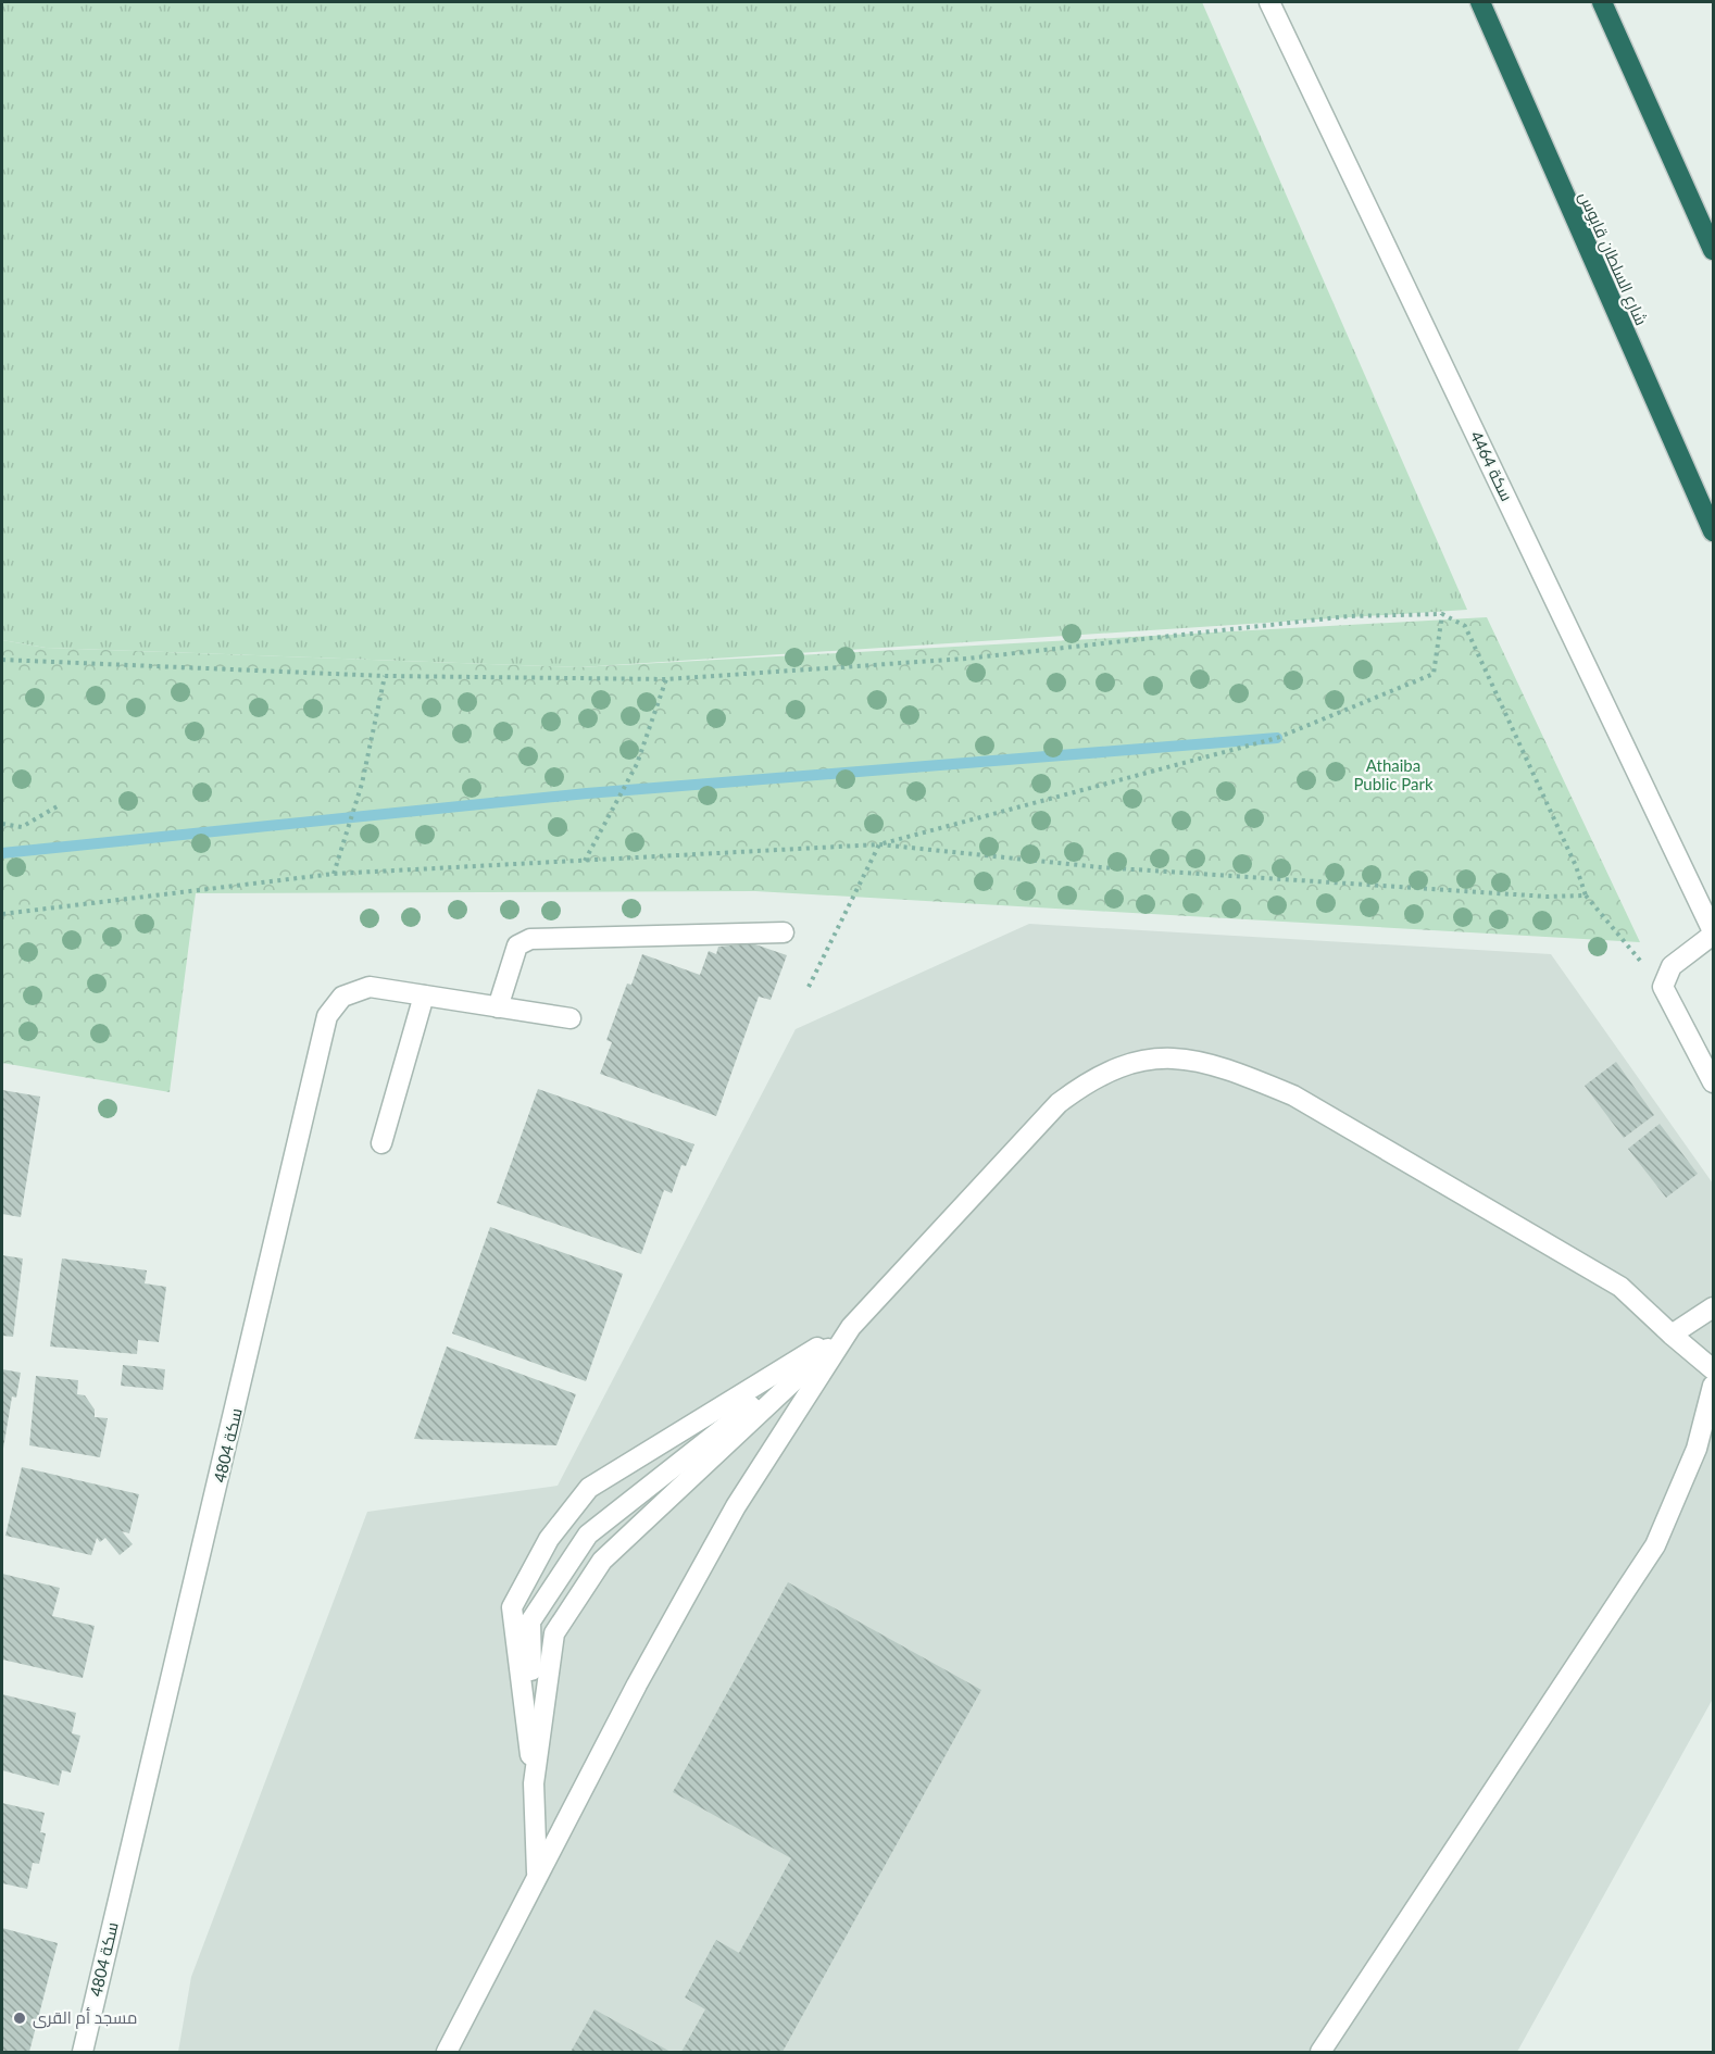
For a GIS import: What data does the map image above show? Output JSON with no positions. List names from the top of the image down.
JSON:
{
  "streets": {
    "highway": ["شارع السلطان قابوس"],
    "street": ["سكة 4464", "سكة 4804"]
  },
  "parks": ["Athaiba Public Park"],
  "places": ["مسجد أم القرى"]
}
